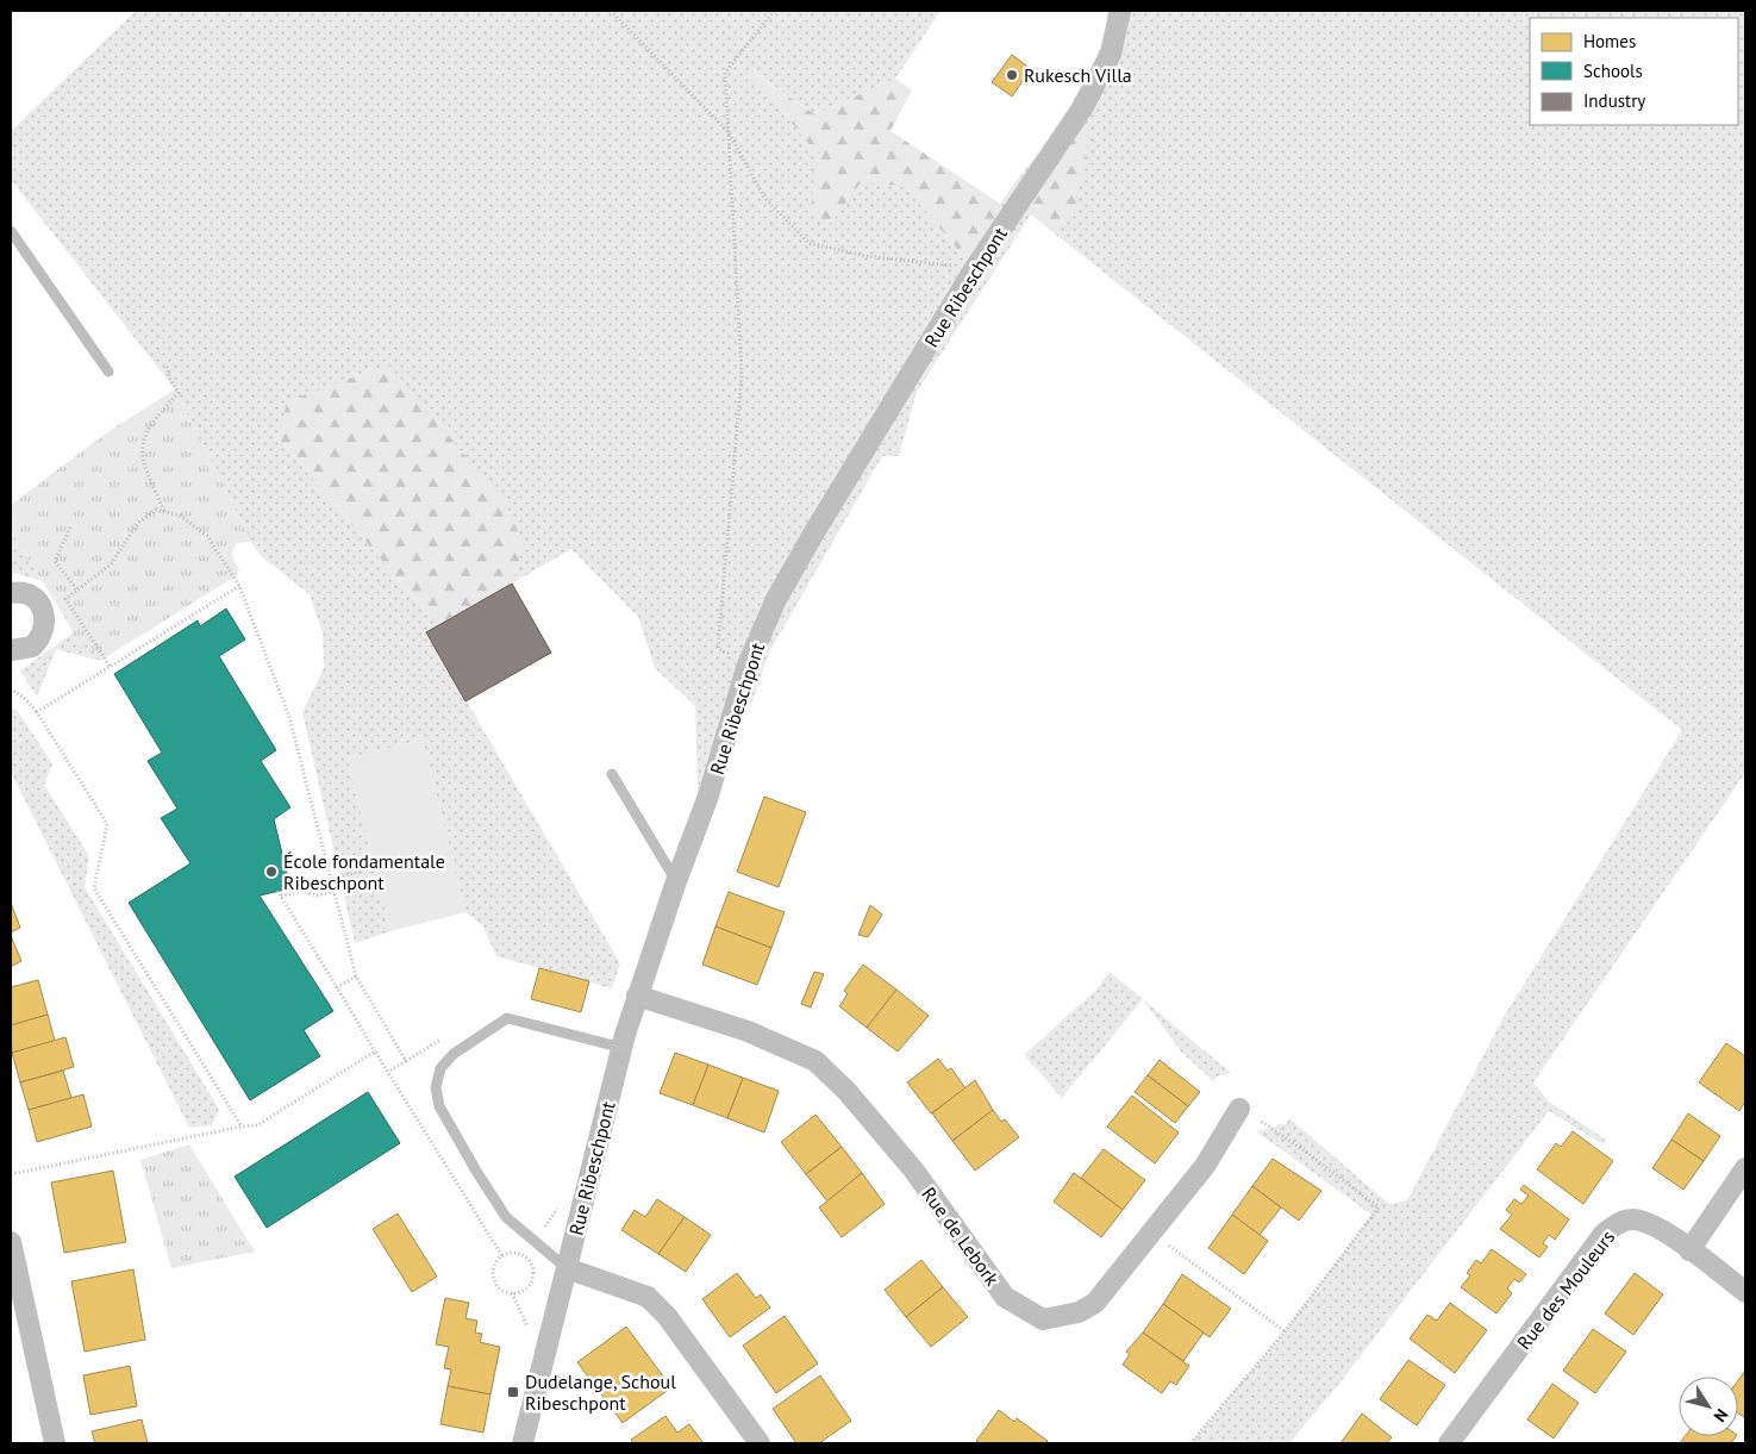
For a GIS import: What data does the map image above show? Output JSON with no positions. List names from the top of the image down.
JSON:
{
  "streets": {
    "street": ["Rue Ribeschpont", "Rue de Lebork", "Rue des Mouleurs"]
  },
  "crossings": [
    ["Rue Ribeschpont", "Rue de Lebork"]
  ],
  "places": {
    "other": ["Rukesch Villa", "École fondamentale Ribeschpont"],
    "transit": ["Dudelange, Schoul Ribeschpont"]
  },
  "legend": ["Homes", "Schools", "Industry"],
  "north": "bottom right"
}
